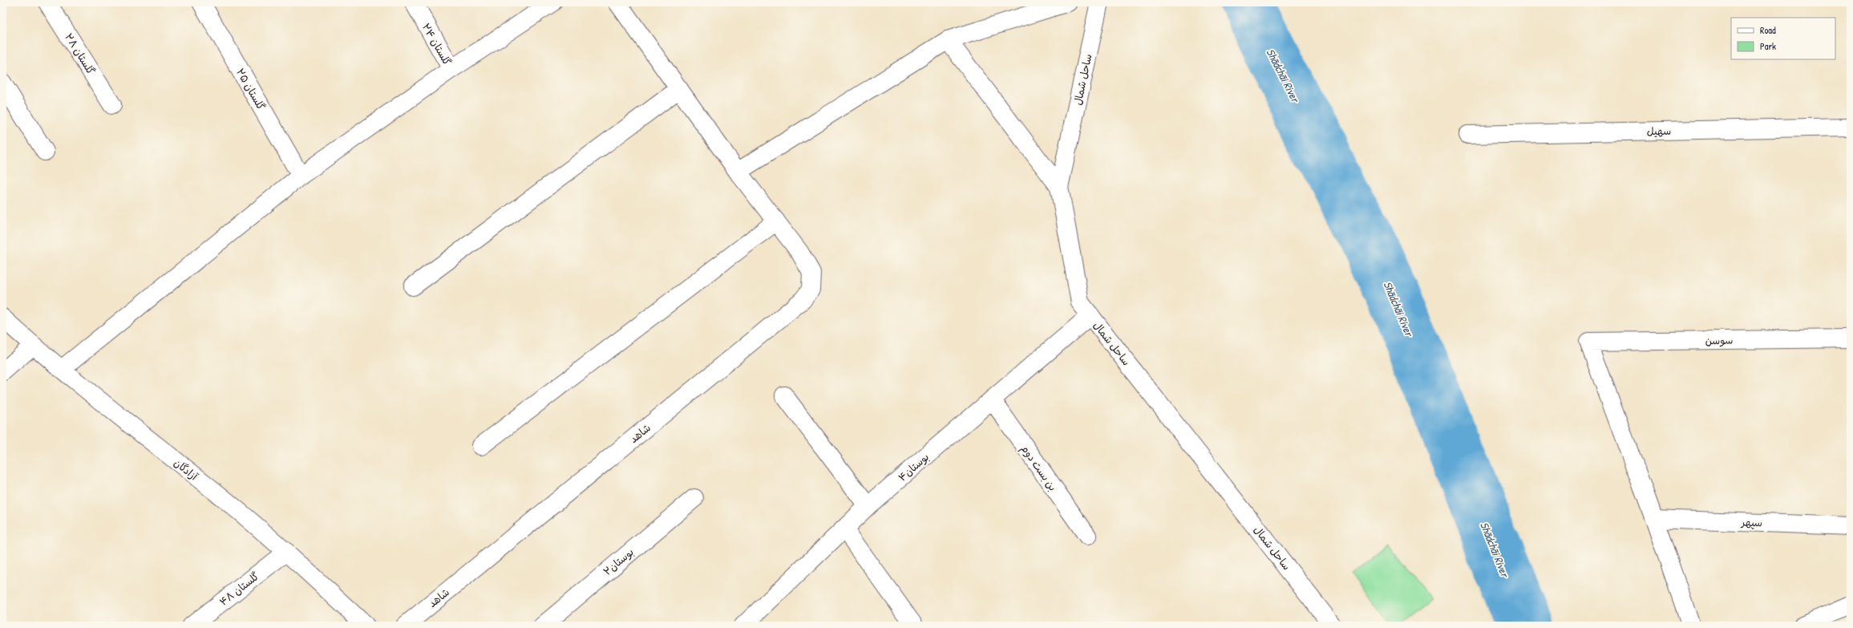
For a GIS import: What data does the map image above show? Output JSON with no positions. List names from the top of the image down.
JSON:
{
  "streets": {
    "street": [
      "گلستان ۲۴",
      "گلستان ۲۸",
      "ساحل شمال",
      "گلستان ۲۵",
      "سهیل",
      "سوسن",
      "شاهد",
      "بوستان۴",
      "بن بست دوم",
      "آزادگان",
      "سپهر",
      "بوستان۲",
      "گلستان ۴۸"
    ]
  },
  "crossings": [
    ["ساحل شمال", "بوستان۴"],
    ["سوسن", "سپهر"],
    ["بوستان۴", "بن بست دوم"],
    ["آزادگان", "گلستان ۴۸"]
  ],
  "water": ["Shādchāi River"],
  "legend": ["Road", "Park"]
}
